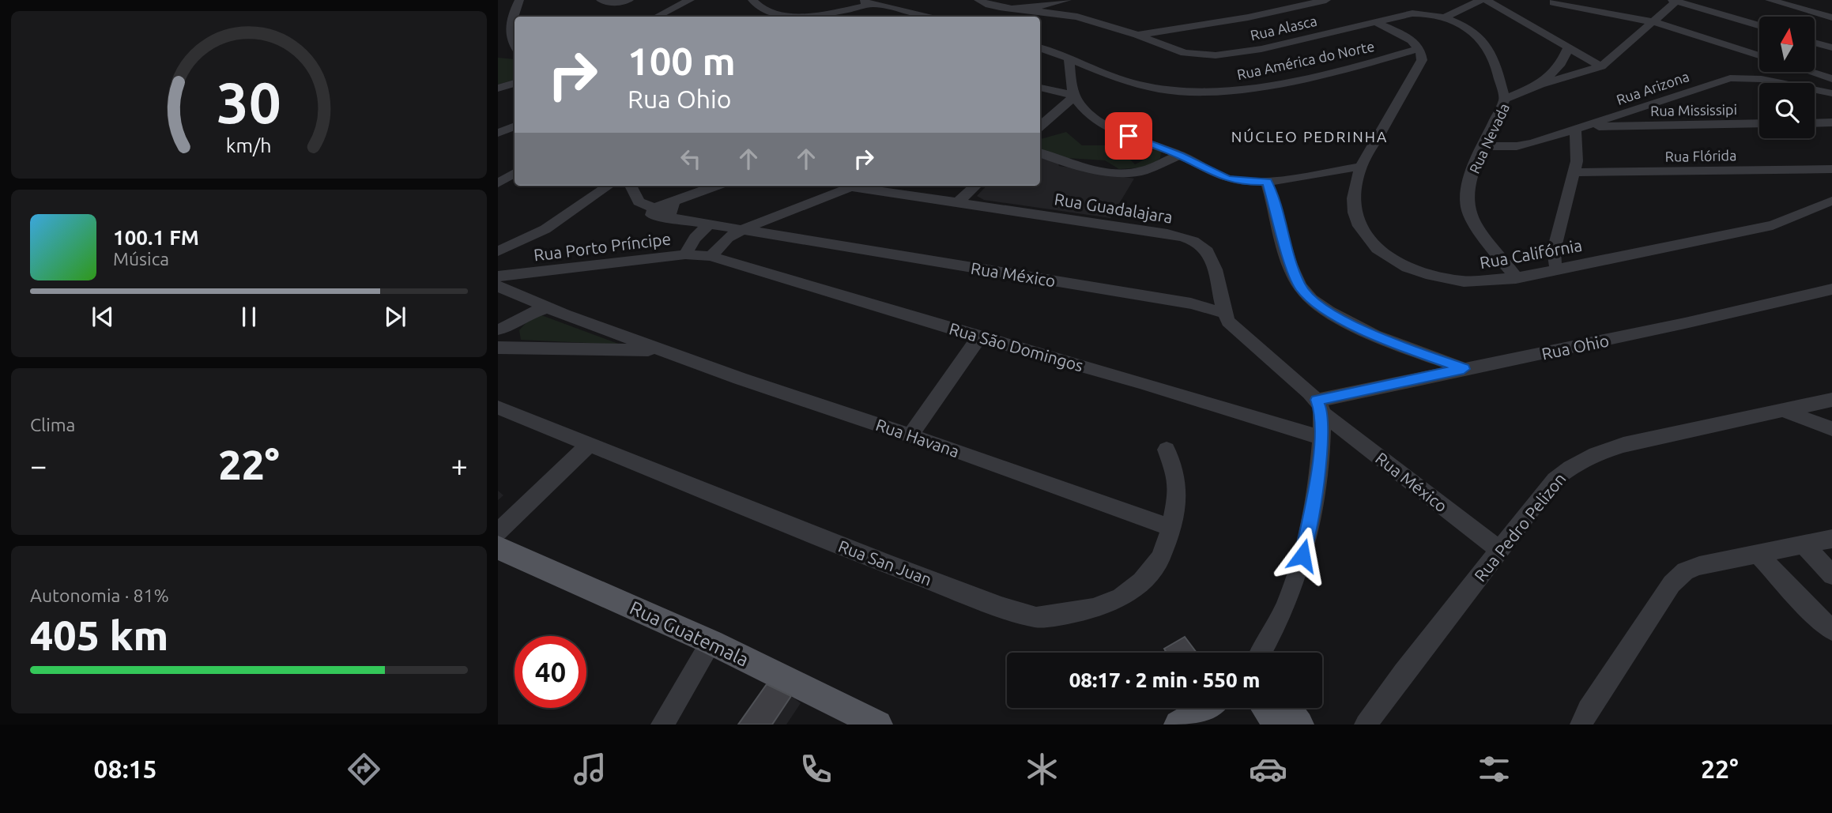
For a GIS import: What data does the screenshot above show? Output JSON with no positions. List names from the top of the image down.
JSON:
{
  "streets": {
    "main road": ["Rua Guatemala"],
    "street": [
      "Rua Alasca",
      "Rua América do Norte",
      "Rua Arizona",
      "Rua Mississipi",
      "Rua Nevada",
      "Rua Flórida",
      "Rua Guadalajara",
      "Rua Porto Príncipe",
      "Rua Califórnia",
      "Rua México",
      "Rua São Domingos",
      "Rua Ohio",
      "Rua Havana",
      "Rua Pedro Pelizon",
      "Rua San Juan"
    ]
  },
  "crossings": [
    ["Rua Alasca", "Rua Nevada"],
    ["Rua América do Norte", "Rua Califórnia"],
    ["Rua Arizona", "Rua Mississipi"],
    ["Rua Arizona", "Rua Nevada"],
    ["Rua Nevada", "Rua Califórnia"],
    ["Rua Guadalajara", "Rua México"],
    ["Rua Porto Príncipe", "Rua São Domingos"],
    ["Rua México", "Rua Ohio"],
    ["Rua México", "Rua Pedro Pelizon"],
    ["Rua Havana", "Rua San Juan"]
  ],
  "districts": ["NÚCLEO PEDRINHA"],
  "north": "top",
  "page": {
    "turn": ["100 m", "Rua Ohio"],
    "song": ["100.1 FM", "Música"],
    "tile": [
      "Clima",
      ["Autonomia · 81%", "405 km"]
    ],
    "heat": ["−", "22°", "+"],
    "limit": "40",
    "trip": "08:17 · 2 min · 550 m",
    "tabs": ["08:15", "22°"],
    "gauge": ["30", "km/h"]
  }
}
